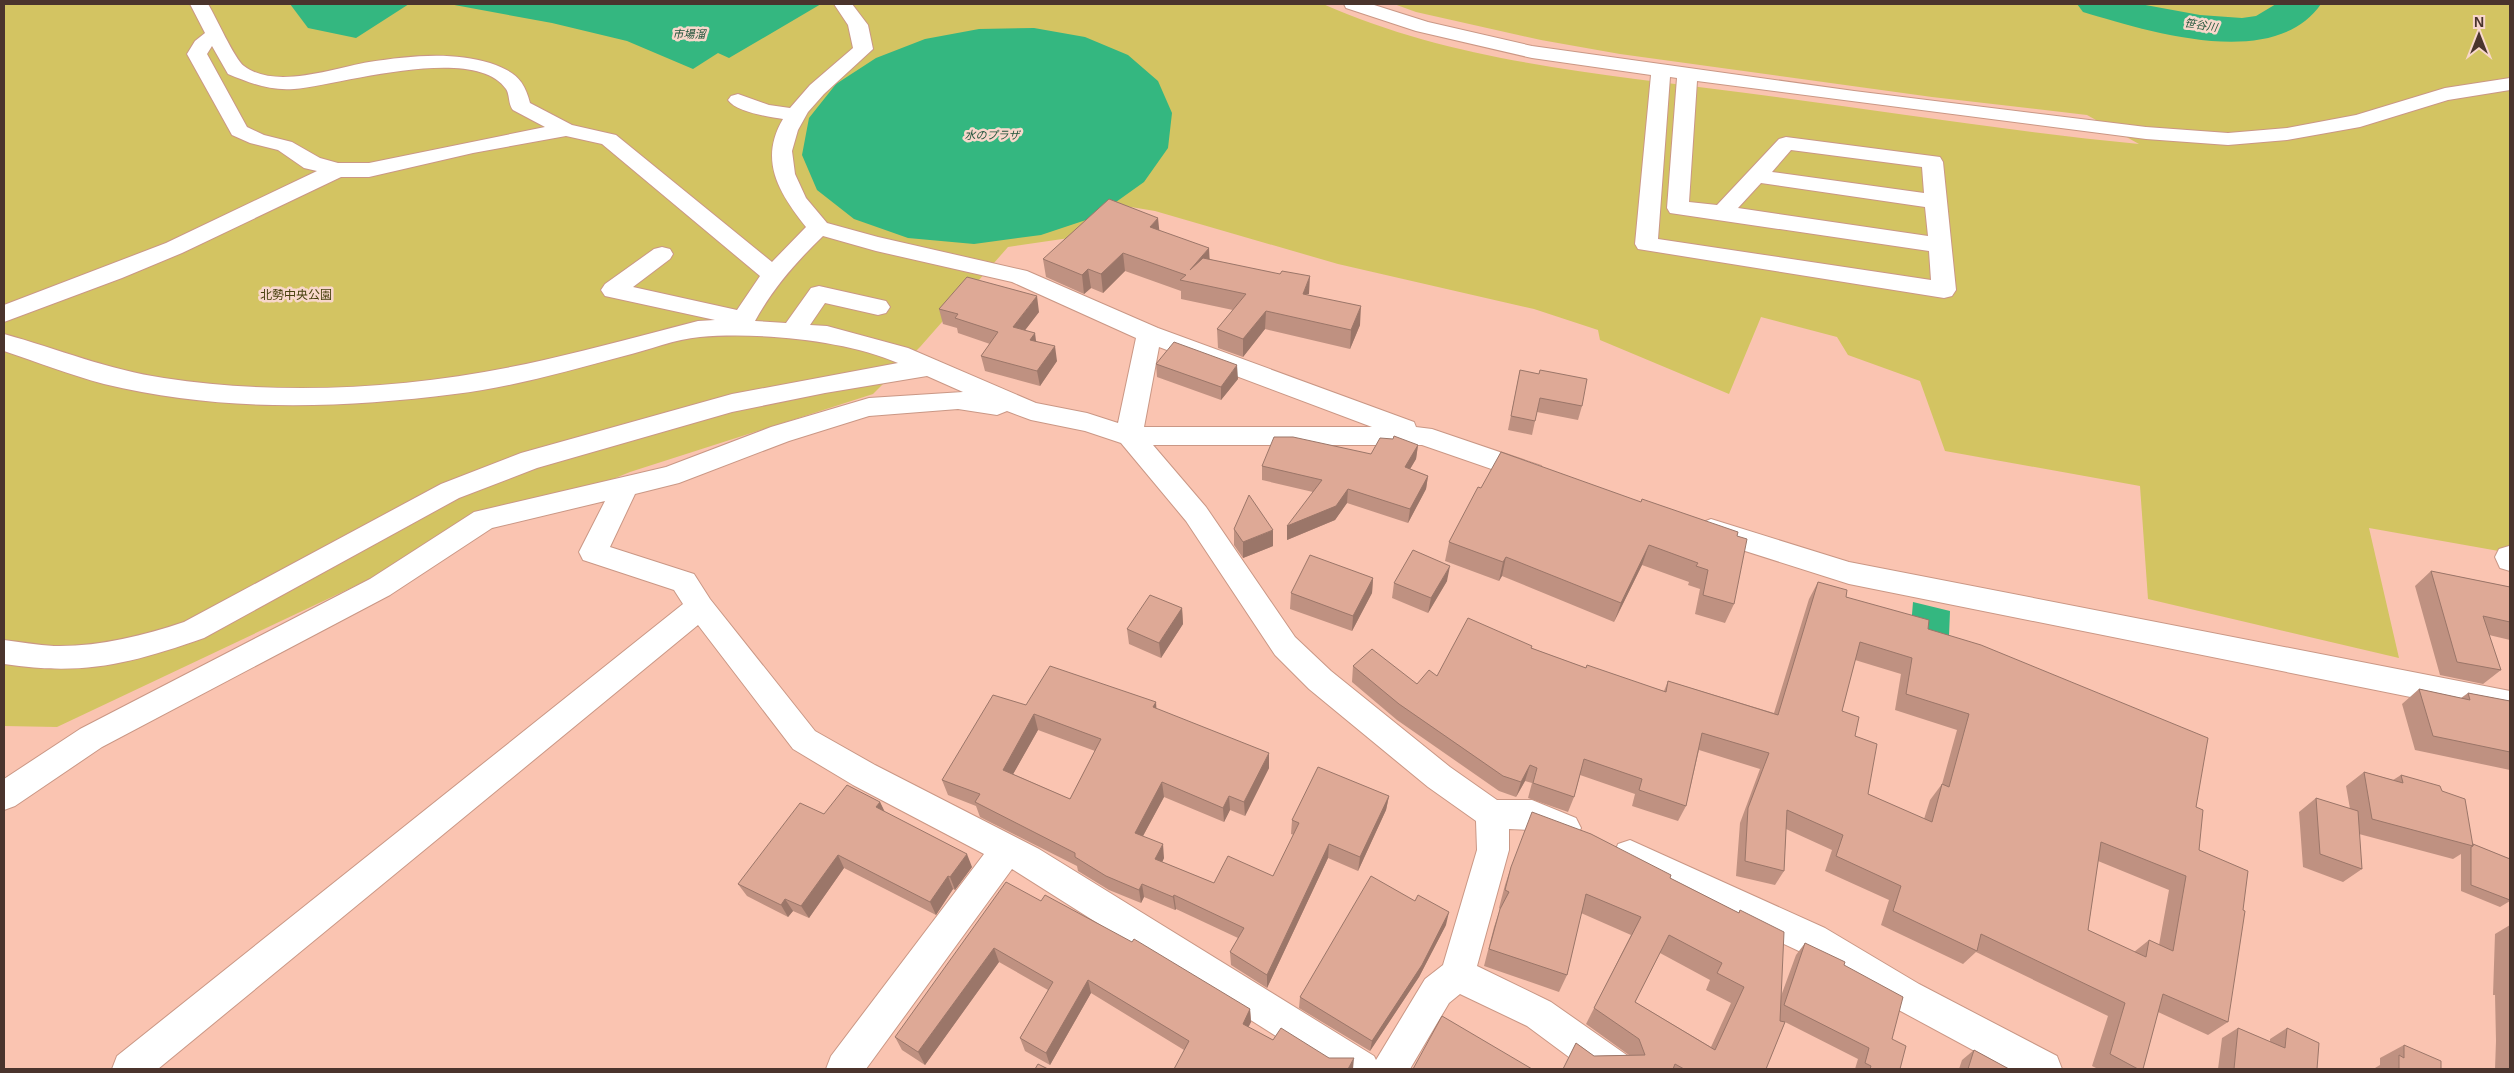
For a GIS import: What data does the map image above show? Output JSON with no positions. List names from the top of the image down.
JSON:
{
  "water": ["笹谷川", "市場溜", "水のプラザ"],
  "parks": ["北勢中央公園"],
  "north": "top"
}
